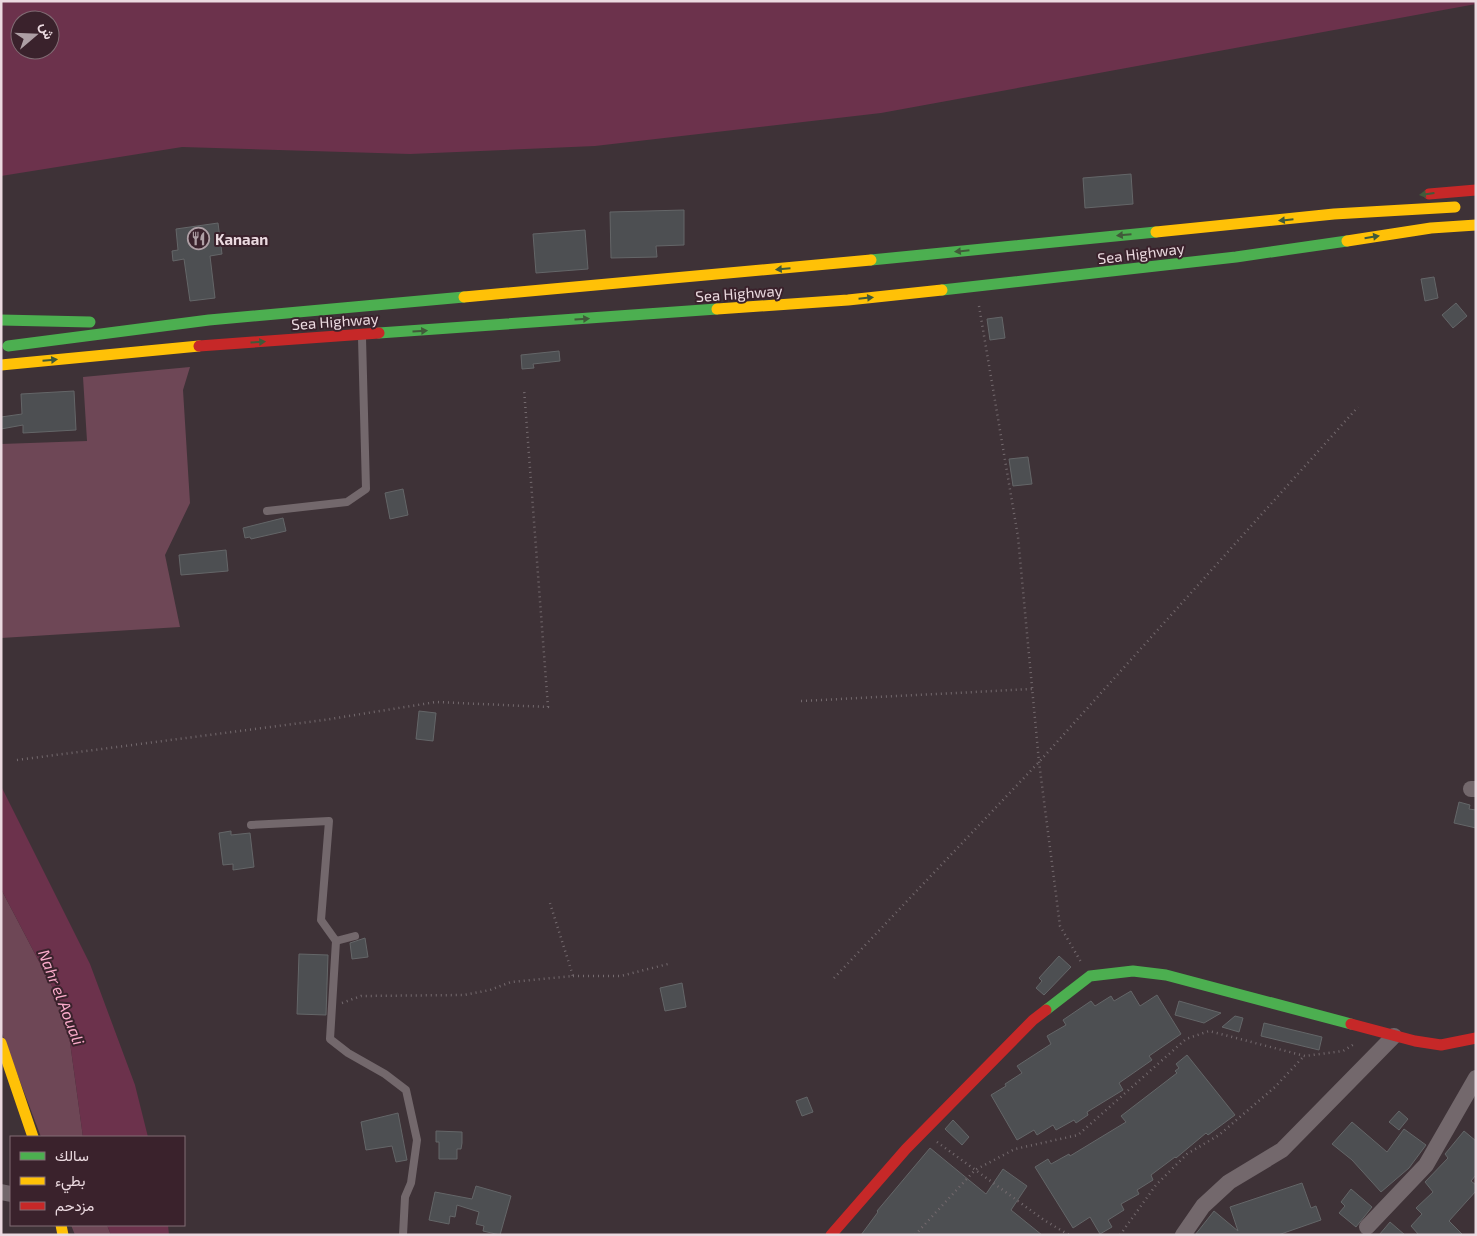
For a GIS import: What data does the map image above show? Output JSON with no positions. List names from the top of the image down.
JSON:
{
  "streets": {
    "main road": ["Sea Highway"]
  },
  "water": ["Nahr el Aouali"],
  "places": {
    "restaurant": ["Kanaan"]
  },
  "legend": ["سالك", "بطيء", "مزدحم"],
  "north": "right"
}
